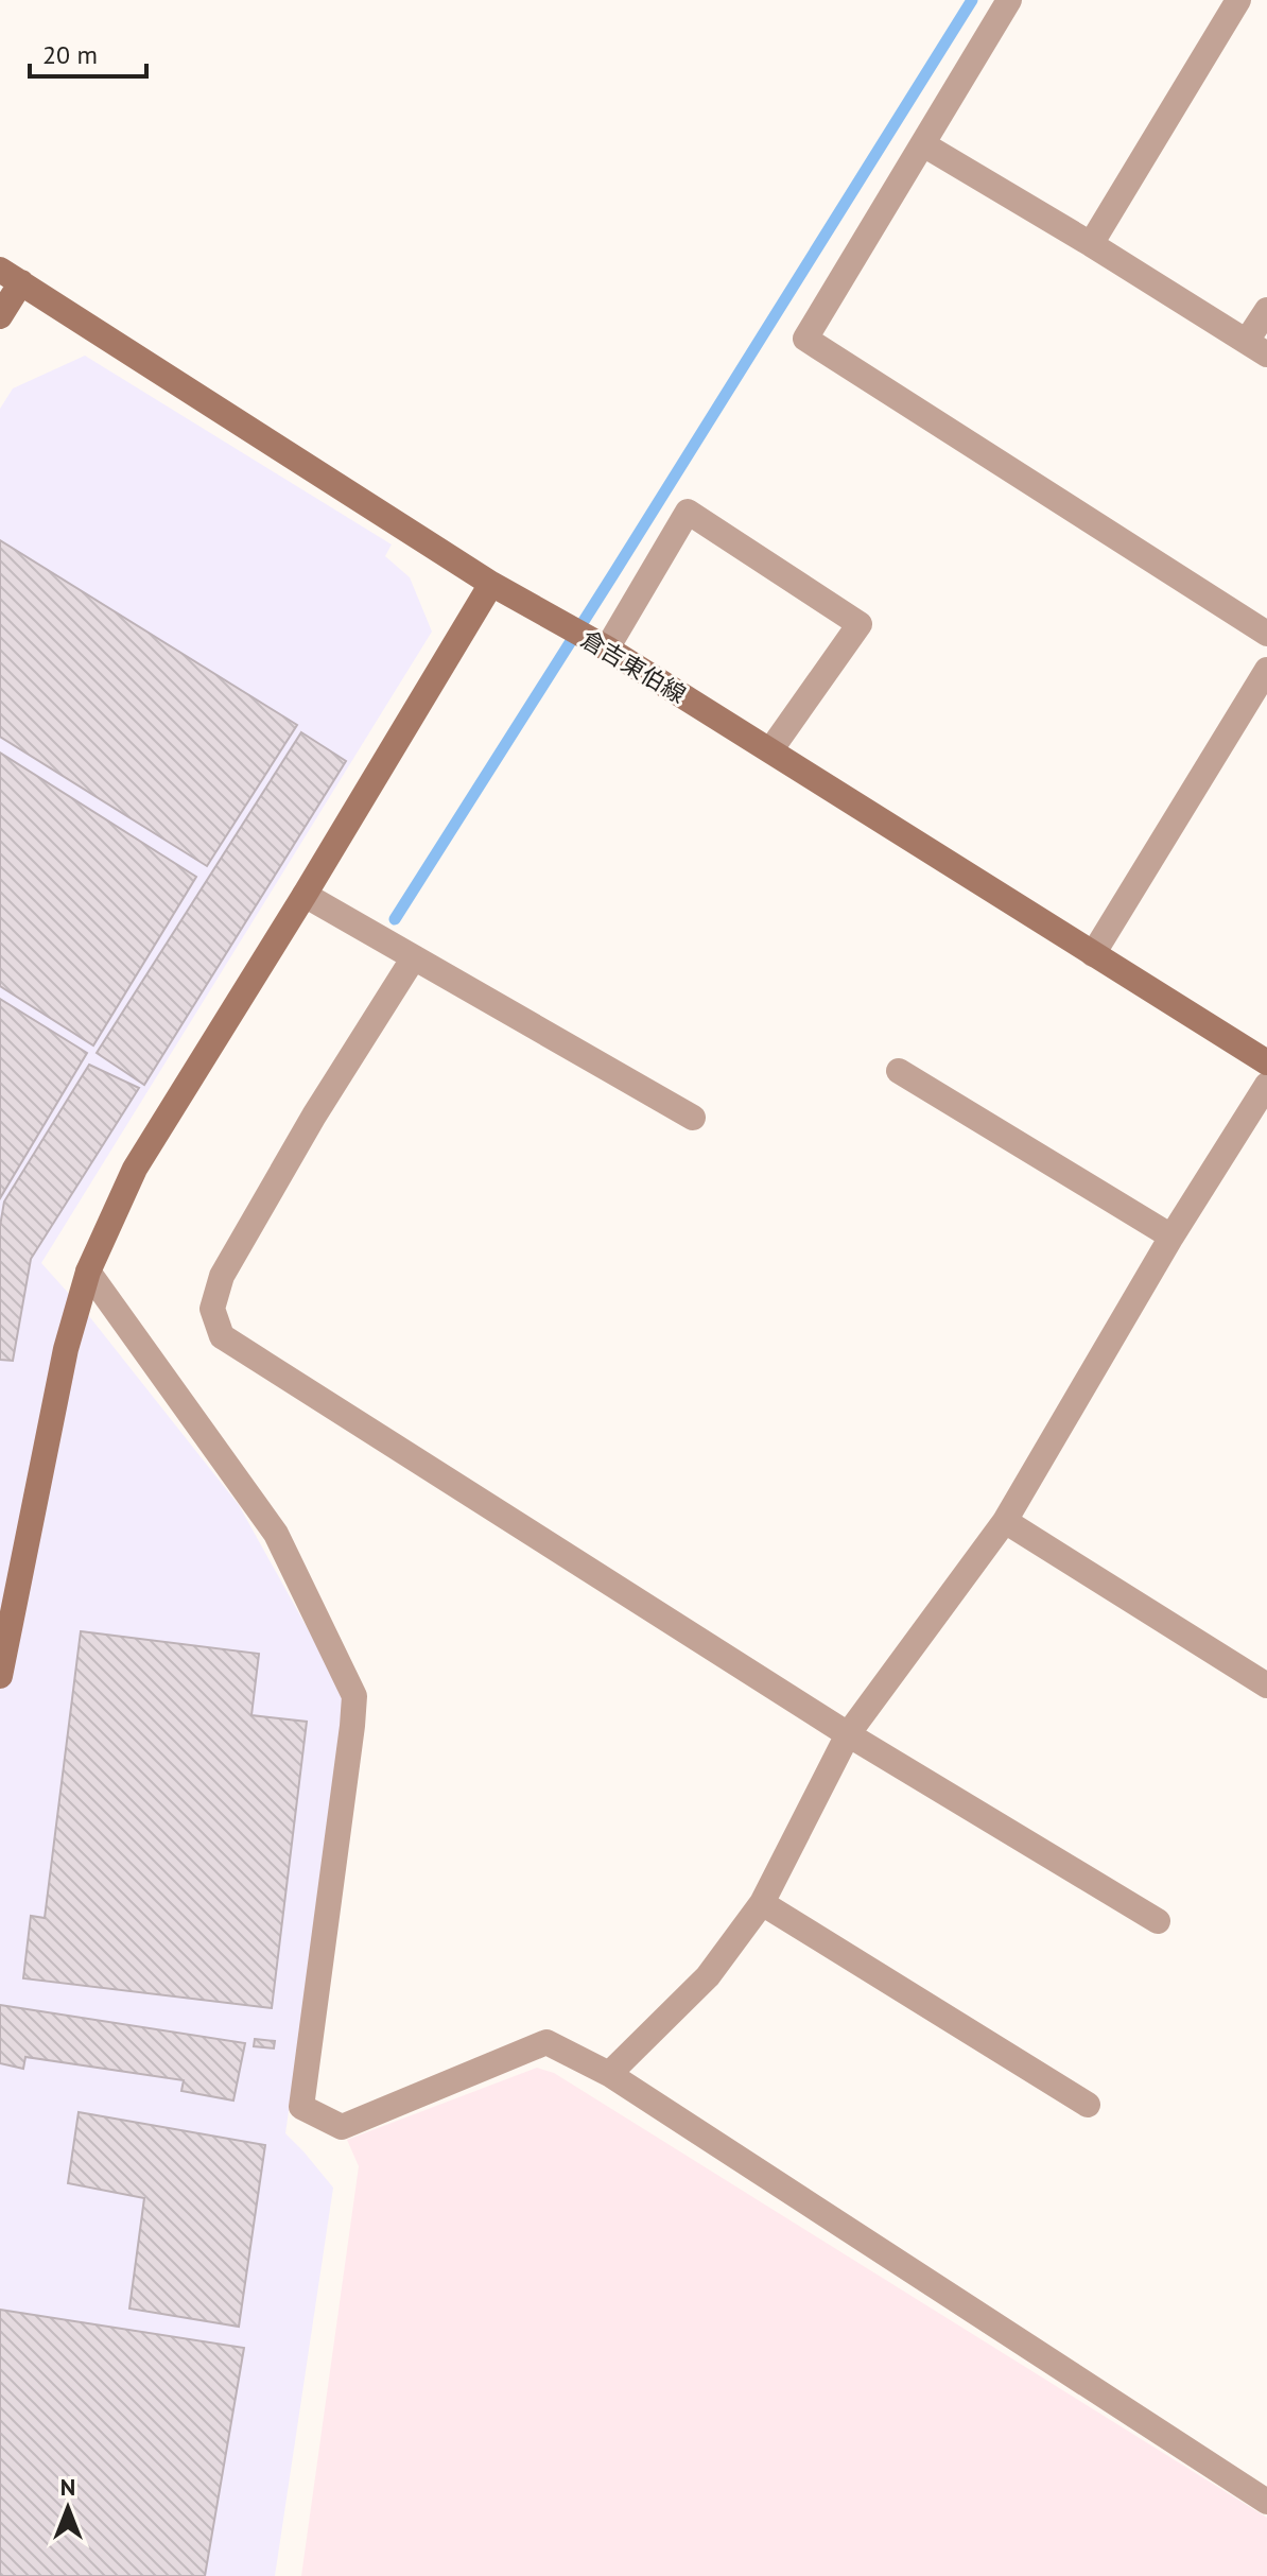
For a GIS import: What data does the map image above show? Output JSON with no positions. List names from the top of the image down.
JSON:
{
  "streets": {
    "main road": ["倉吉東伯線"]
  },
  "scale_bar": "20 m",
  "north": "top"
}
